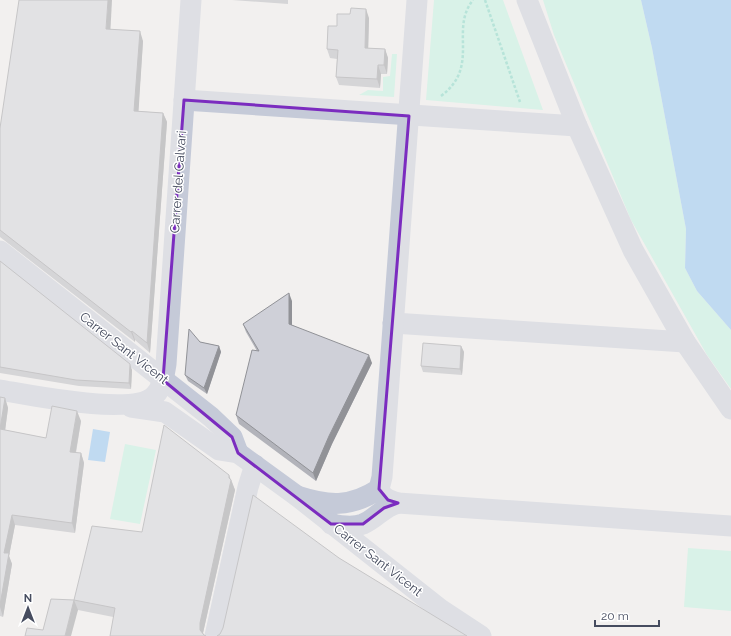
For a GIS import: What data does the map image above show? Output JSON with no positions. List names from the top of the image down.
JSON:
{
  "streets": {
    "street": ["Carrer del Calvari", "Carrer Sant Vicent"]
  },
  "crossings": [
    ["Carrer del Calvari", "Carrer Sant Vicent"]
  ],
  "scale_bar": "20 m",
  "north": "top"
}
